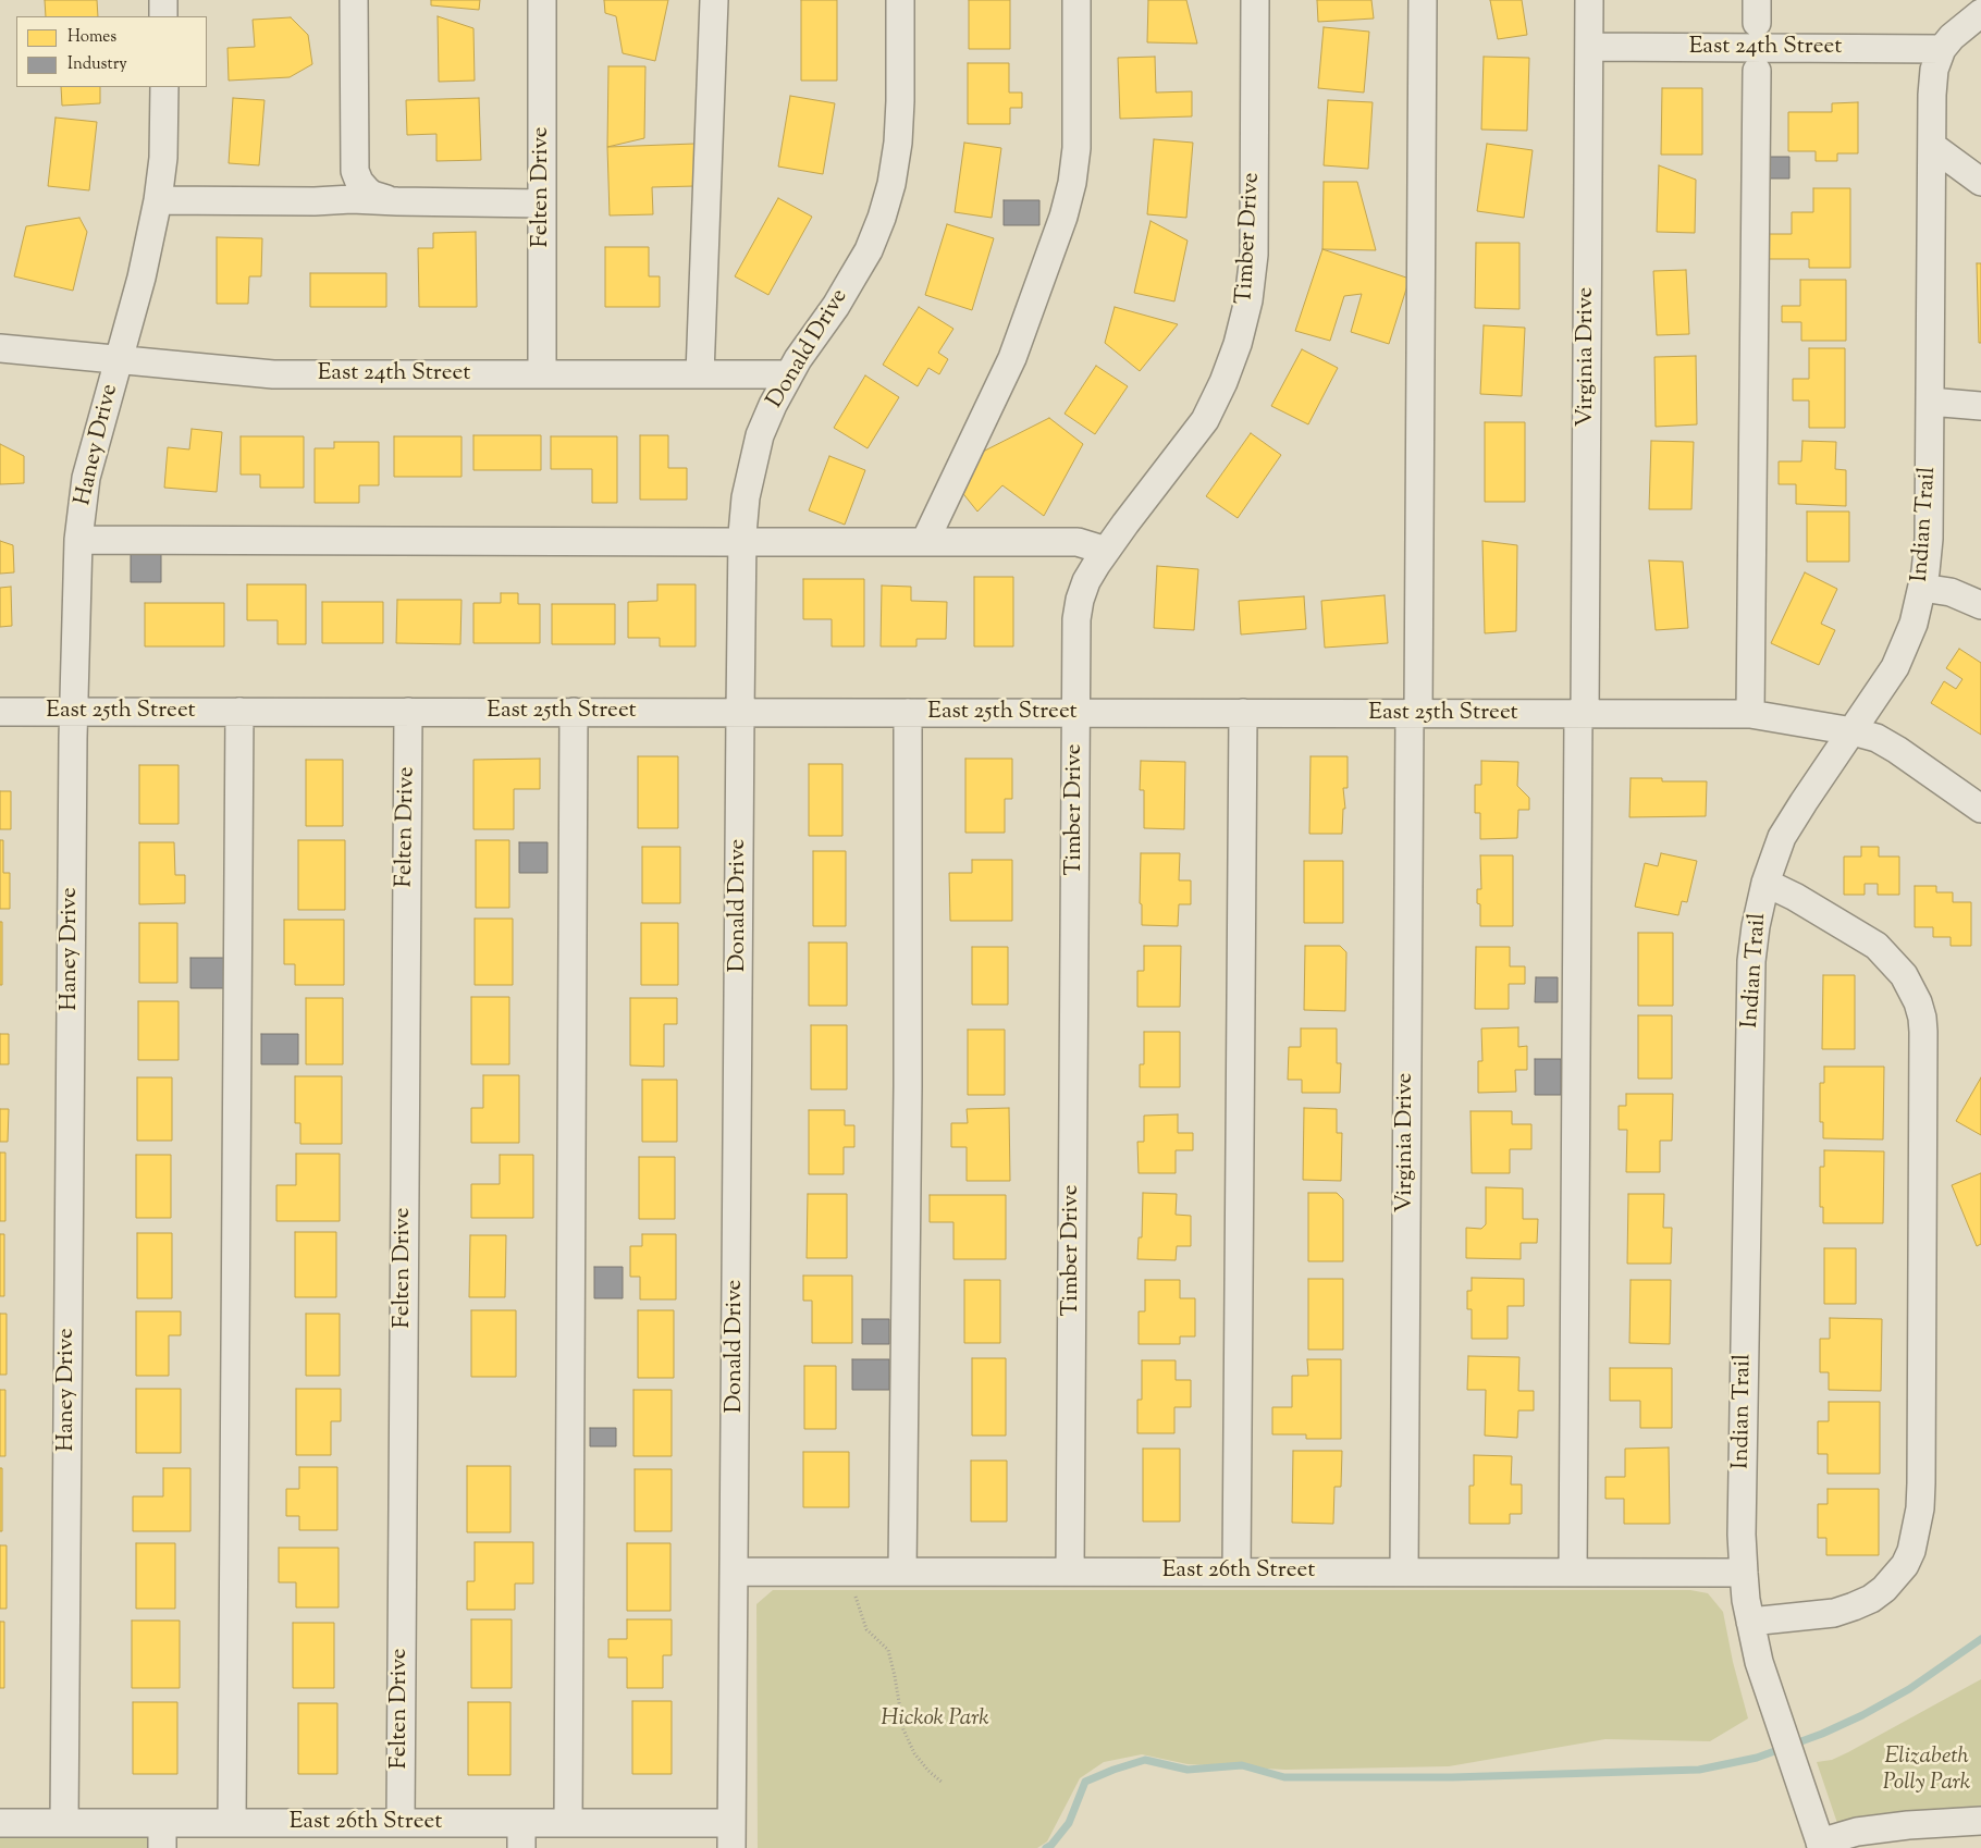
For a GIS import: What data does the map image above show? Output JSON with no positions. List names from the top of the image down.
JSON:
{
  "streets": {
    "street": [
      "East 24th Street",
      "Felten Drive",
      "Timber Drive",
      "Donald Drive",
      "Virginia Drive",
      "Haney Drive",
      "Indian Trail",
      "East 25th Street",
      "East 26th Street"
    ]
  },
  "crossings": [
    ["East 24th Street", "Felten Drive"],
    ["East 24th Street", "Donald Drive"],
    ["East 24th Street", "Virginia Drive"],
    ["East 24th Street", "Haney Drive"],
    ["East 24th Street", "Indian Trail"],
    ["Felten Drive", "East 25th Street"],
    ["Felten Drive", "East 26th Street"],
    ["Timber Drive", "East 25th Street"],
    ["Timber Drive", "East 26th Street"],
    ["Donald Drive", "East 25th Street"],
    ["Donald Drive", "East 26th Street"],
    ["Virginia Drive", "East 25th Street"],
    ["Virginia Drive", "East 26th Street"],
    ["Haney Drive", "East 25th Street"],
    ["Haney Drive", "East 26th Street"],
    ["Indian Trail", "East 25th Street"],
    ["Indian Trail", "East 26th Street"]
  ],
  "parks": ["Hickok Park", "Elizabeth Polly Park"],
  "legend": ["Homes", "Industry"]
}
